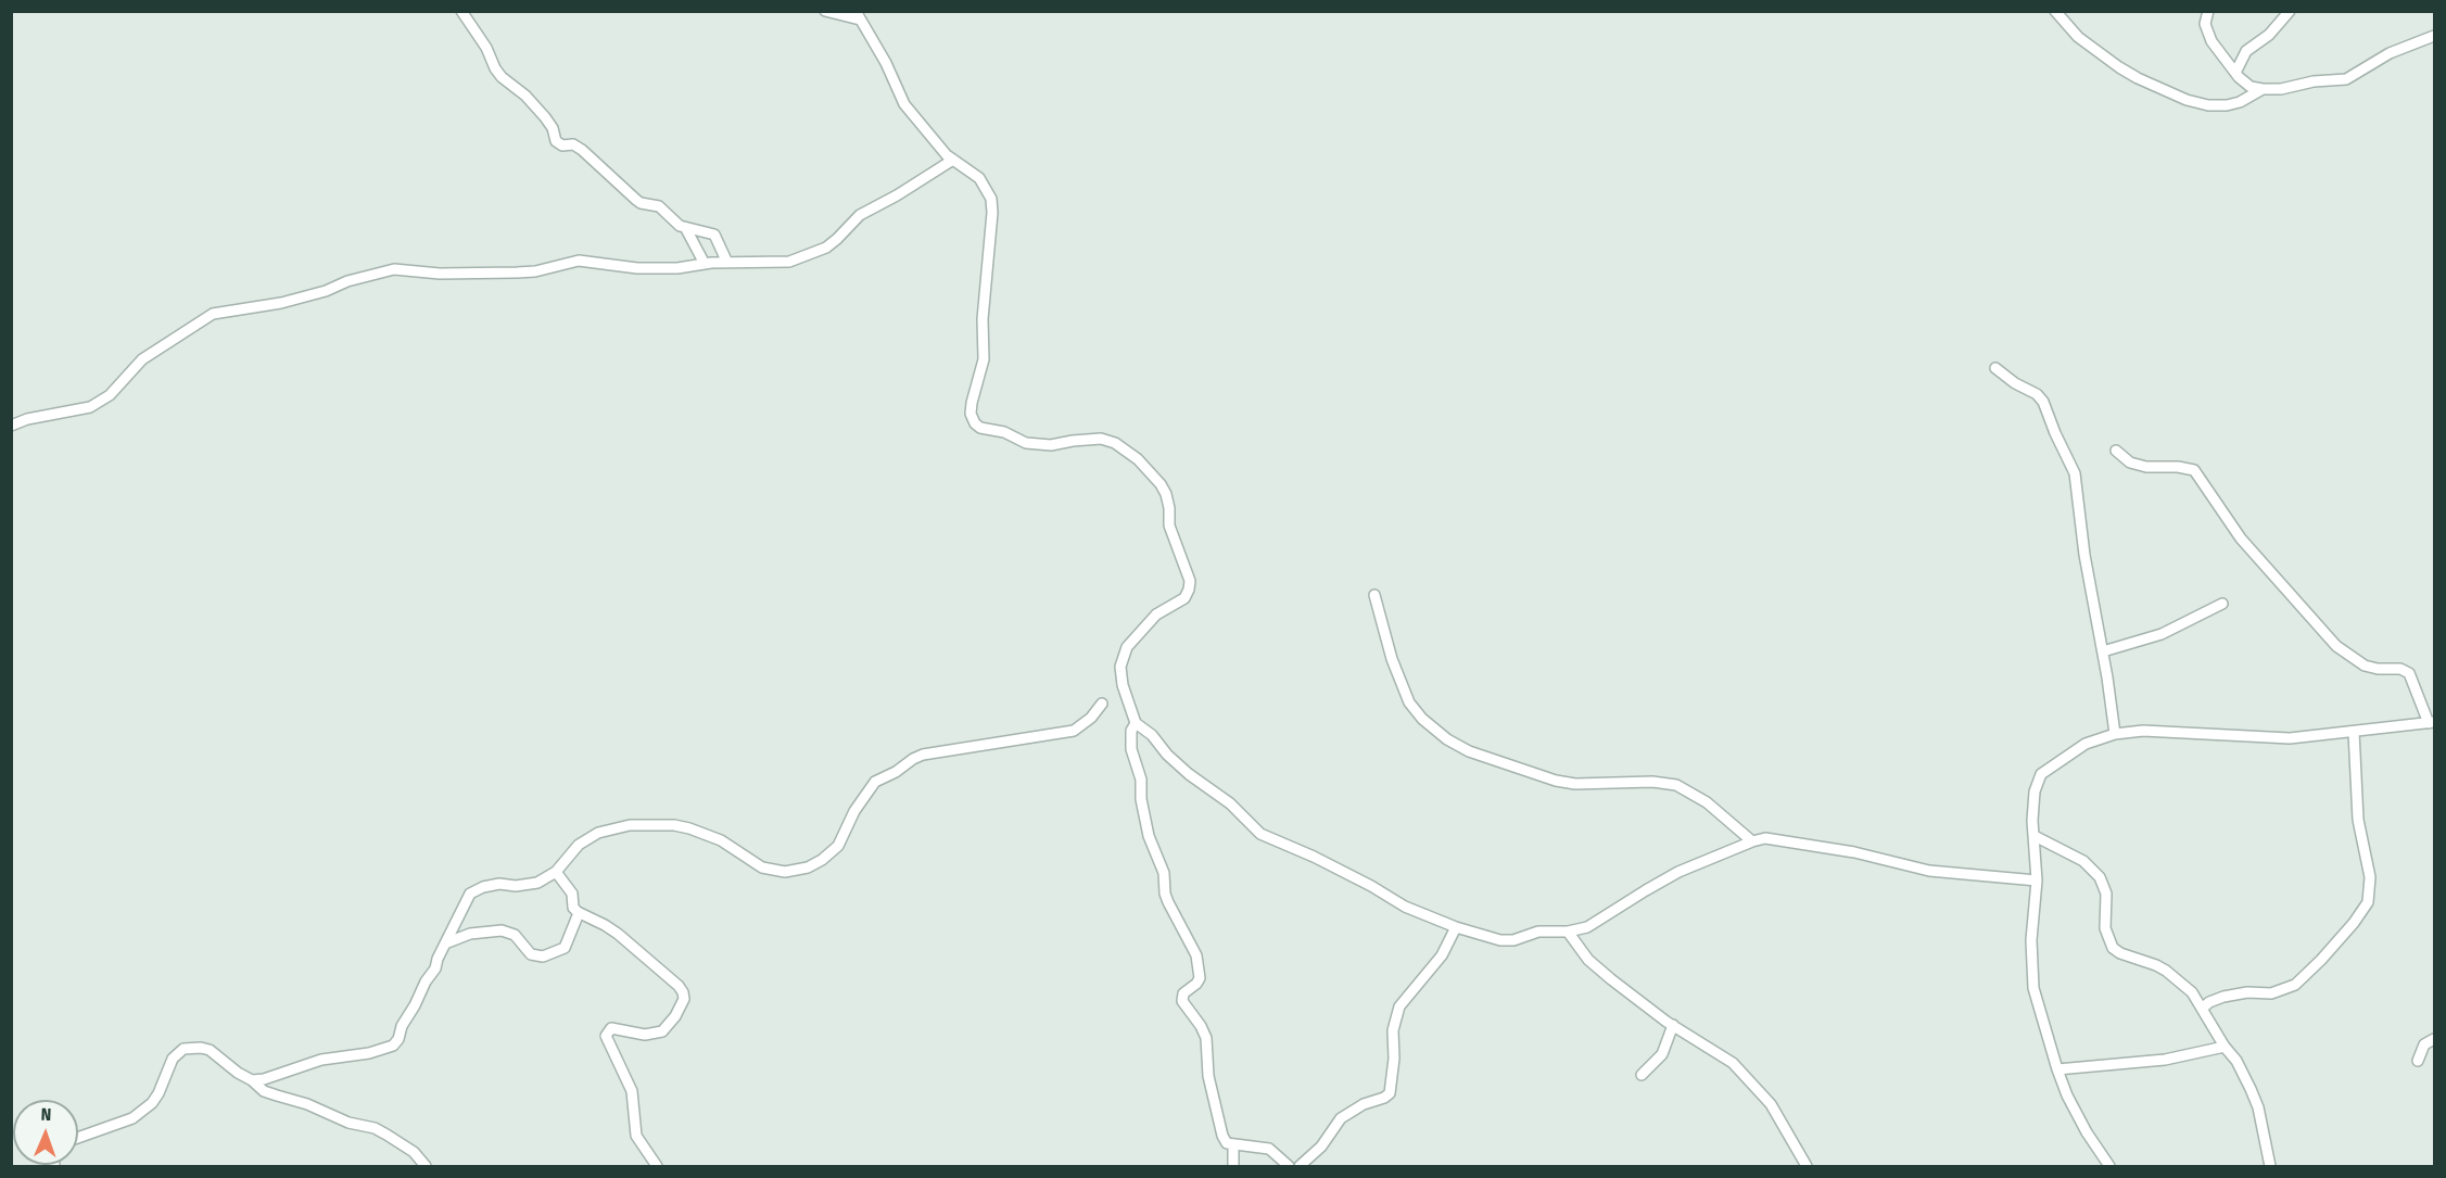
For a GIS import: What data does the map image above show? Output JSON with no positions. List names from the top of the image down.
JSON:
{
  "north": "top"
}
